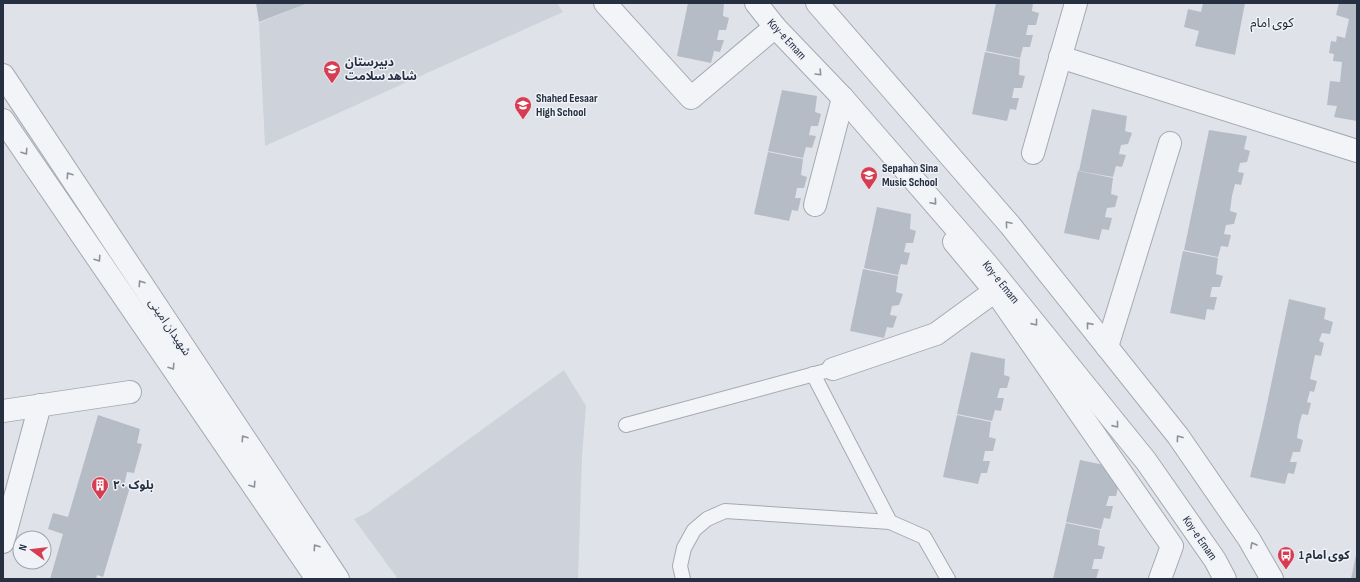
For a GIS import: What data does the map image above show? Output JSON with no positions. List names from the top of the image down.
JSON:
{
  "streets": {
    "street": ["Koy-e Emam", "شهیدان امینی"]
  },
  "districts": ["کوی امام"],
  "places": {
    "school or university": ["دبیرستان شاهد سلامت", "Shahed Eesaar High School", "Sepahan Sina Music School"],
    "building": ["بلوک ۲۰"],
    "bus stop": ["کوی امام 1"]
  },
  "north": "left"
}
